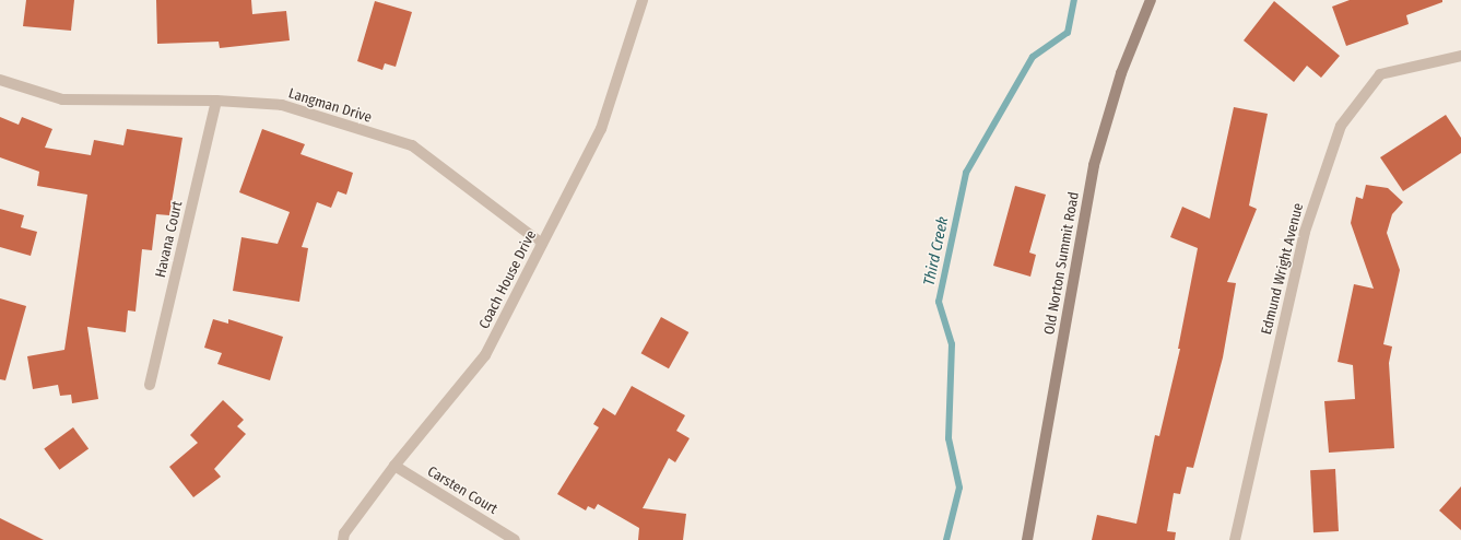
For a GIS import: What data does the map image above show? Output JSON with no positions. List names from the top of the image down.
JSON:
{
  "streets": {
    "main road": ["Old Norton Summit Road"],
    "street": [
      "Langman Drive",
      "Havana Court",
      "Edmund Wright Avenue",
      "Coach House Drive",
      "Carsten Court"
    ]
  },
  "crossings": [
    ["Langman Drive", "Havana Court"],
    ["Langman Drive", "Coach House Drive"],
    ["Coach House Drive", "Carsten Court"]
  ],
  "water": ["Third Creek"]
}
